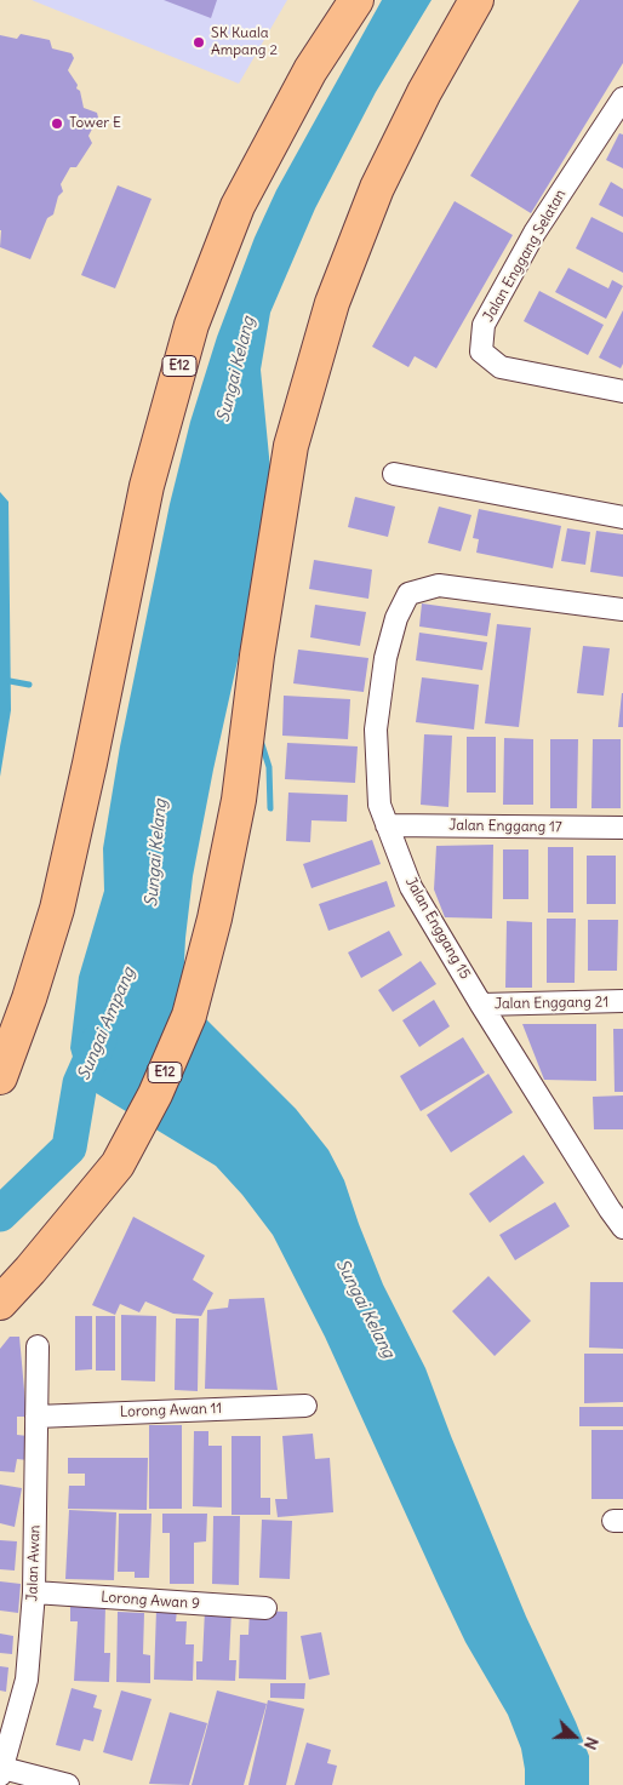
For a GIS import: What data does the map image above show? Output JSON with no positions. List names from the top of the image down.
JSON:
{
  "streets": {
    "highway": ["E12"],
    "street": [
      "Jalan Enggang Selatan",
      "Jalan Enggang 17",
      "Jalan Enggang 15",
      "Jalan Enggang 21",
      "Lorong Awan 11",
      "Jalan Awan",
      "Lorong Awan 9"
    ]
  },
  "crossings": [
    ["Jalan Enggang 17", "Jalan Enggang 15"],
    ["Jalan Enggang 15", "Jalan Enggang 21"],
    ["Lorong Awan 11", "Jalan Awan"],
    ["Jalan Awan", "Lorong Awan 9"]
  ],
  "water": ["Sungai Kelang", "Sungai Ampang"],
  "places": ["SK Kuala Ampang 2", "Tower E"],
  "north": "right"
}
